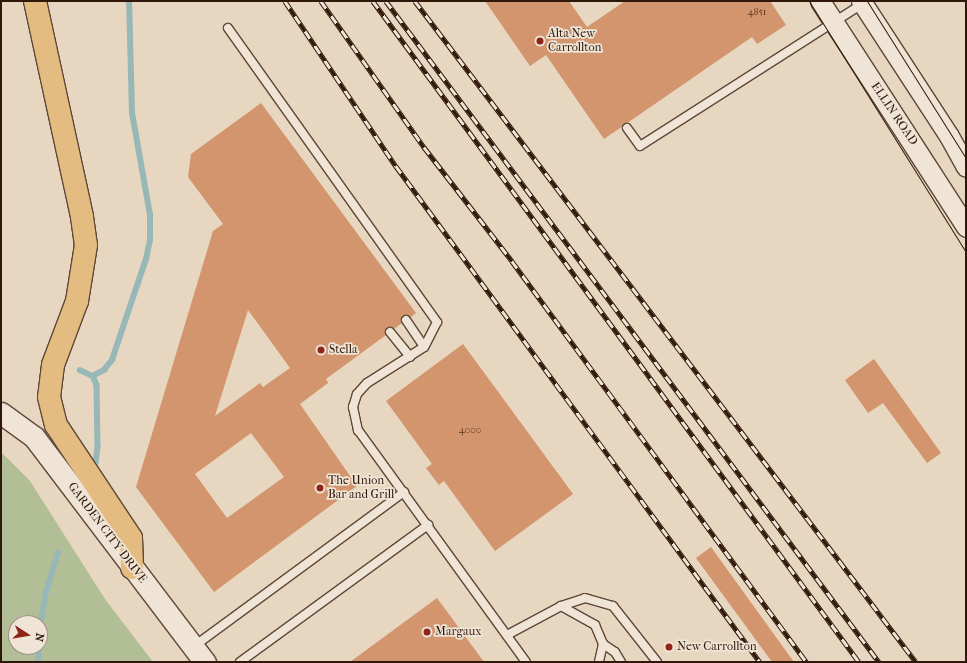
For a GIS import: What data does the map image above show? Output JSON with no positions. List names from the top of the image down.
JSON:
{
  "streets": {
    "main road": ["GARDEN CITY DRIVE"],
    "street": ["ELLIN ROAD"]
  },
  "places": [
    "Alta New Carrollton",
    "Stella",
    "The Union Bar and Grill",
    "Margaux",
    "New Carrollton"
  ],
  "house_numbers": ["4851", "4000"],
  "north": "right"
}
